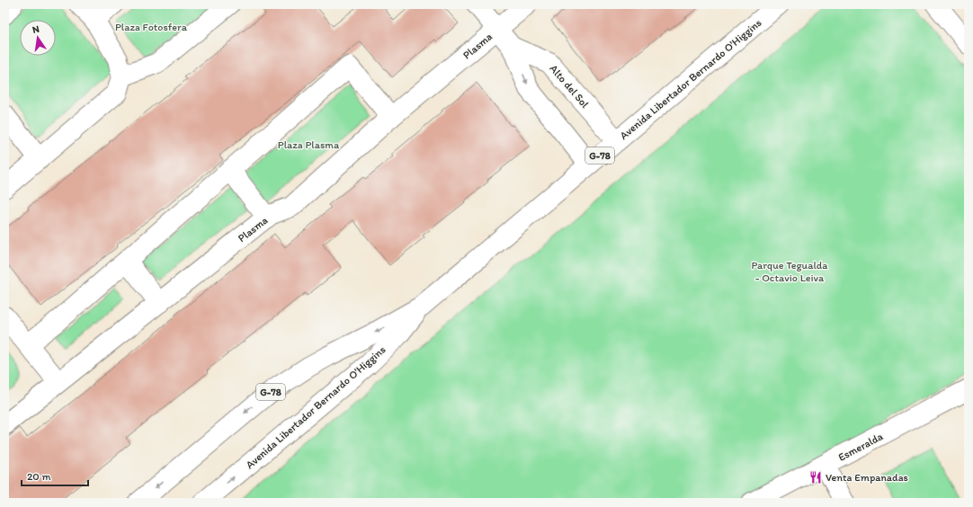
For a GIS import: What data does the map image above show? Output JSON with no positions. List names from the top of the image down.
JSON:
{
  "streets": {
    "street": [
      "Plasma",
      "Avenida Libertador Bernardo O'Higgins",
      "Alto del Sol",
      "G-78",
      "Esmeralda"
    ]
  },
  "crossings": [
    ["Plasma", "Alto del Sol"],
    ["Avenida Libertador Bernardo O'Higgins", "Alto del Sol"]
  ],
  "parks": ["Plaza Fotosfera", "Plaza Plasma", "Parque Tegualda - Octavio Leiva"],
  "places": {
    "restaurant": ["Venta Empanadas"]
  },
  "scale_bar": "20 m",
  "north": "top"
}
